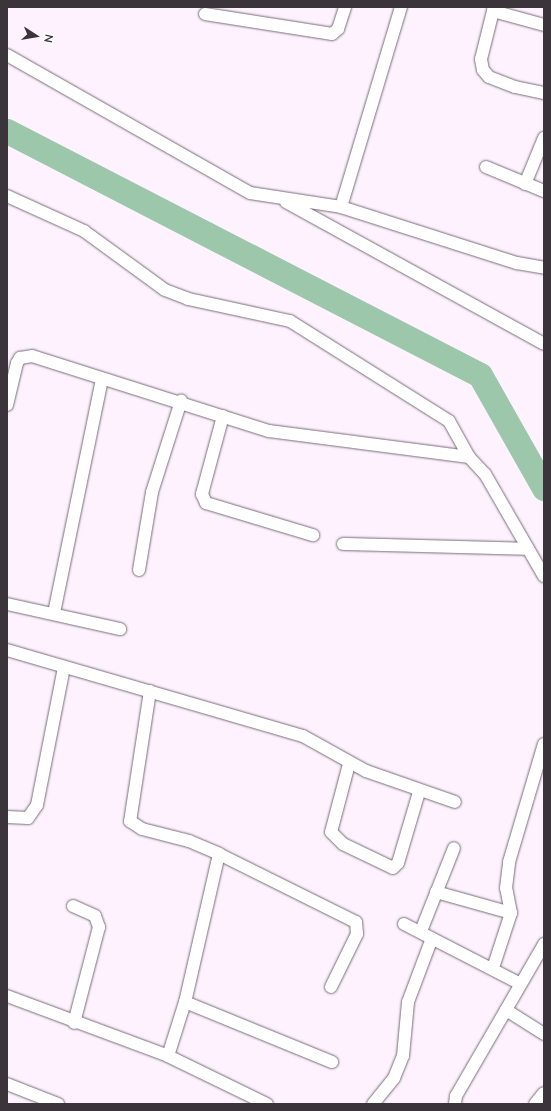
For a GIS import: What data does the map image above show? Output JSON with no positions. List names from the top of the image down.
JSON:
{
  "north": "right"
}
